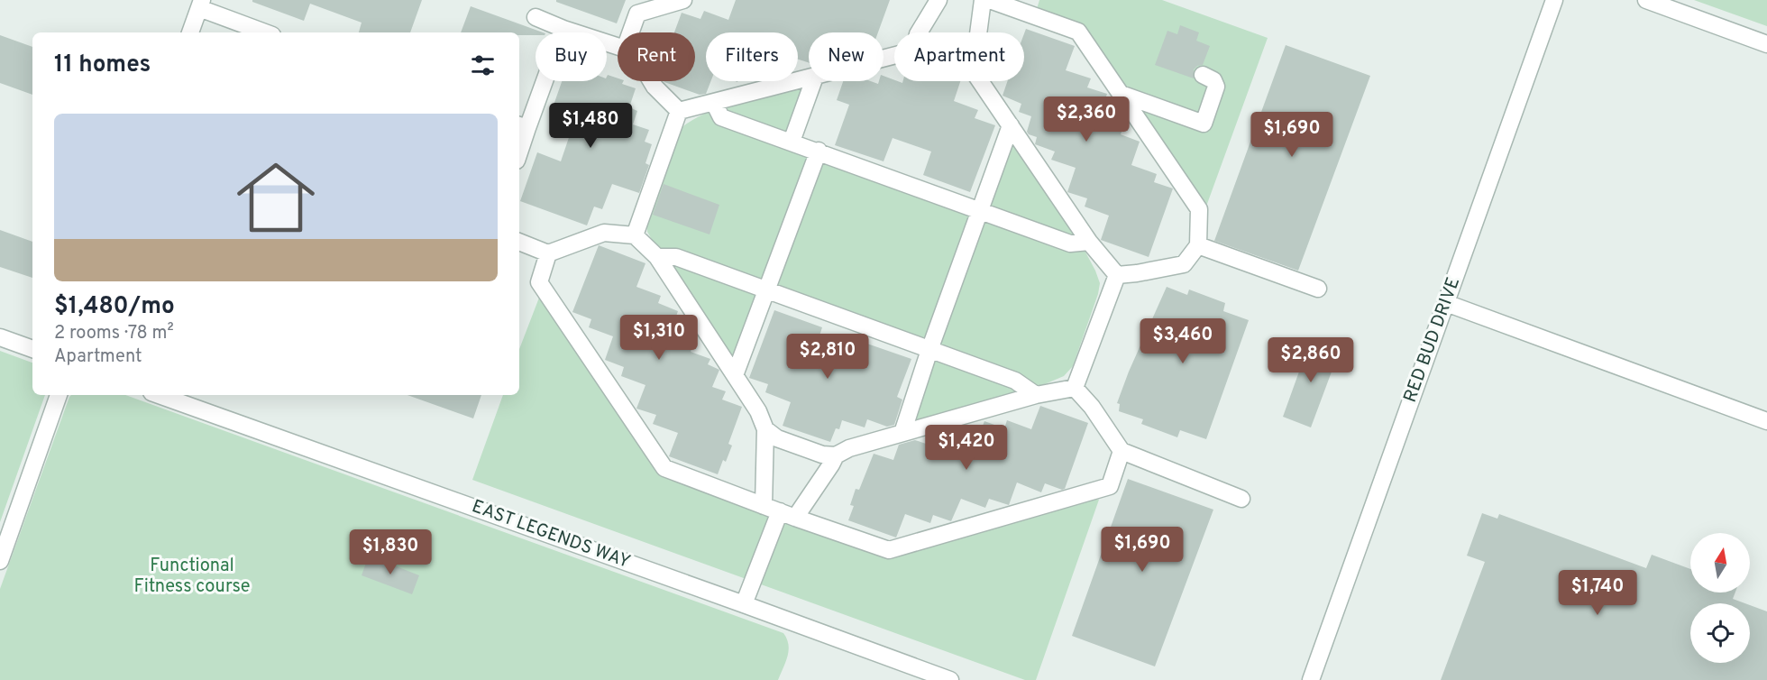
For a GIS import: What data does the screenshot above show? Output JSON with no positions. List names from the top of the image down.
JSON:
{
  "streets": {
    "street": ["RED BUD DRIVE", "EAST LEGENDS WAY"]
  },
  "parks": ["Functional Fitness course"],
  "north": "top",
  "page": {
    "chip": [
      "Buy",
      "Rent",
      "Filters",
      "New",
      "Apartment"
    ],
    "heading": "11 homes",
    "price": [
      "$2,360",
      "$1,480",
      "$1,690",
      "$1,310",
      "$3,460",
      "$2,810",
      "$2,860",
      "$1,420",
      "$1,690",
      "$1,830",
      "$1,740"
    ],
    "list": [
      {
        "name": "$1,480/mo",
        "note": "2 rooms · 78 m² · Apartment"
      }
    ]
  }
}
